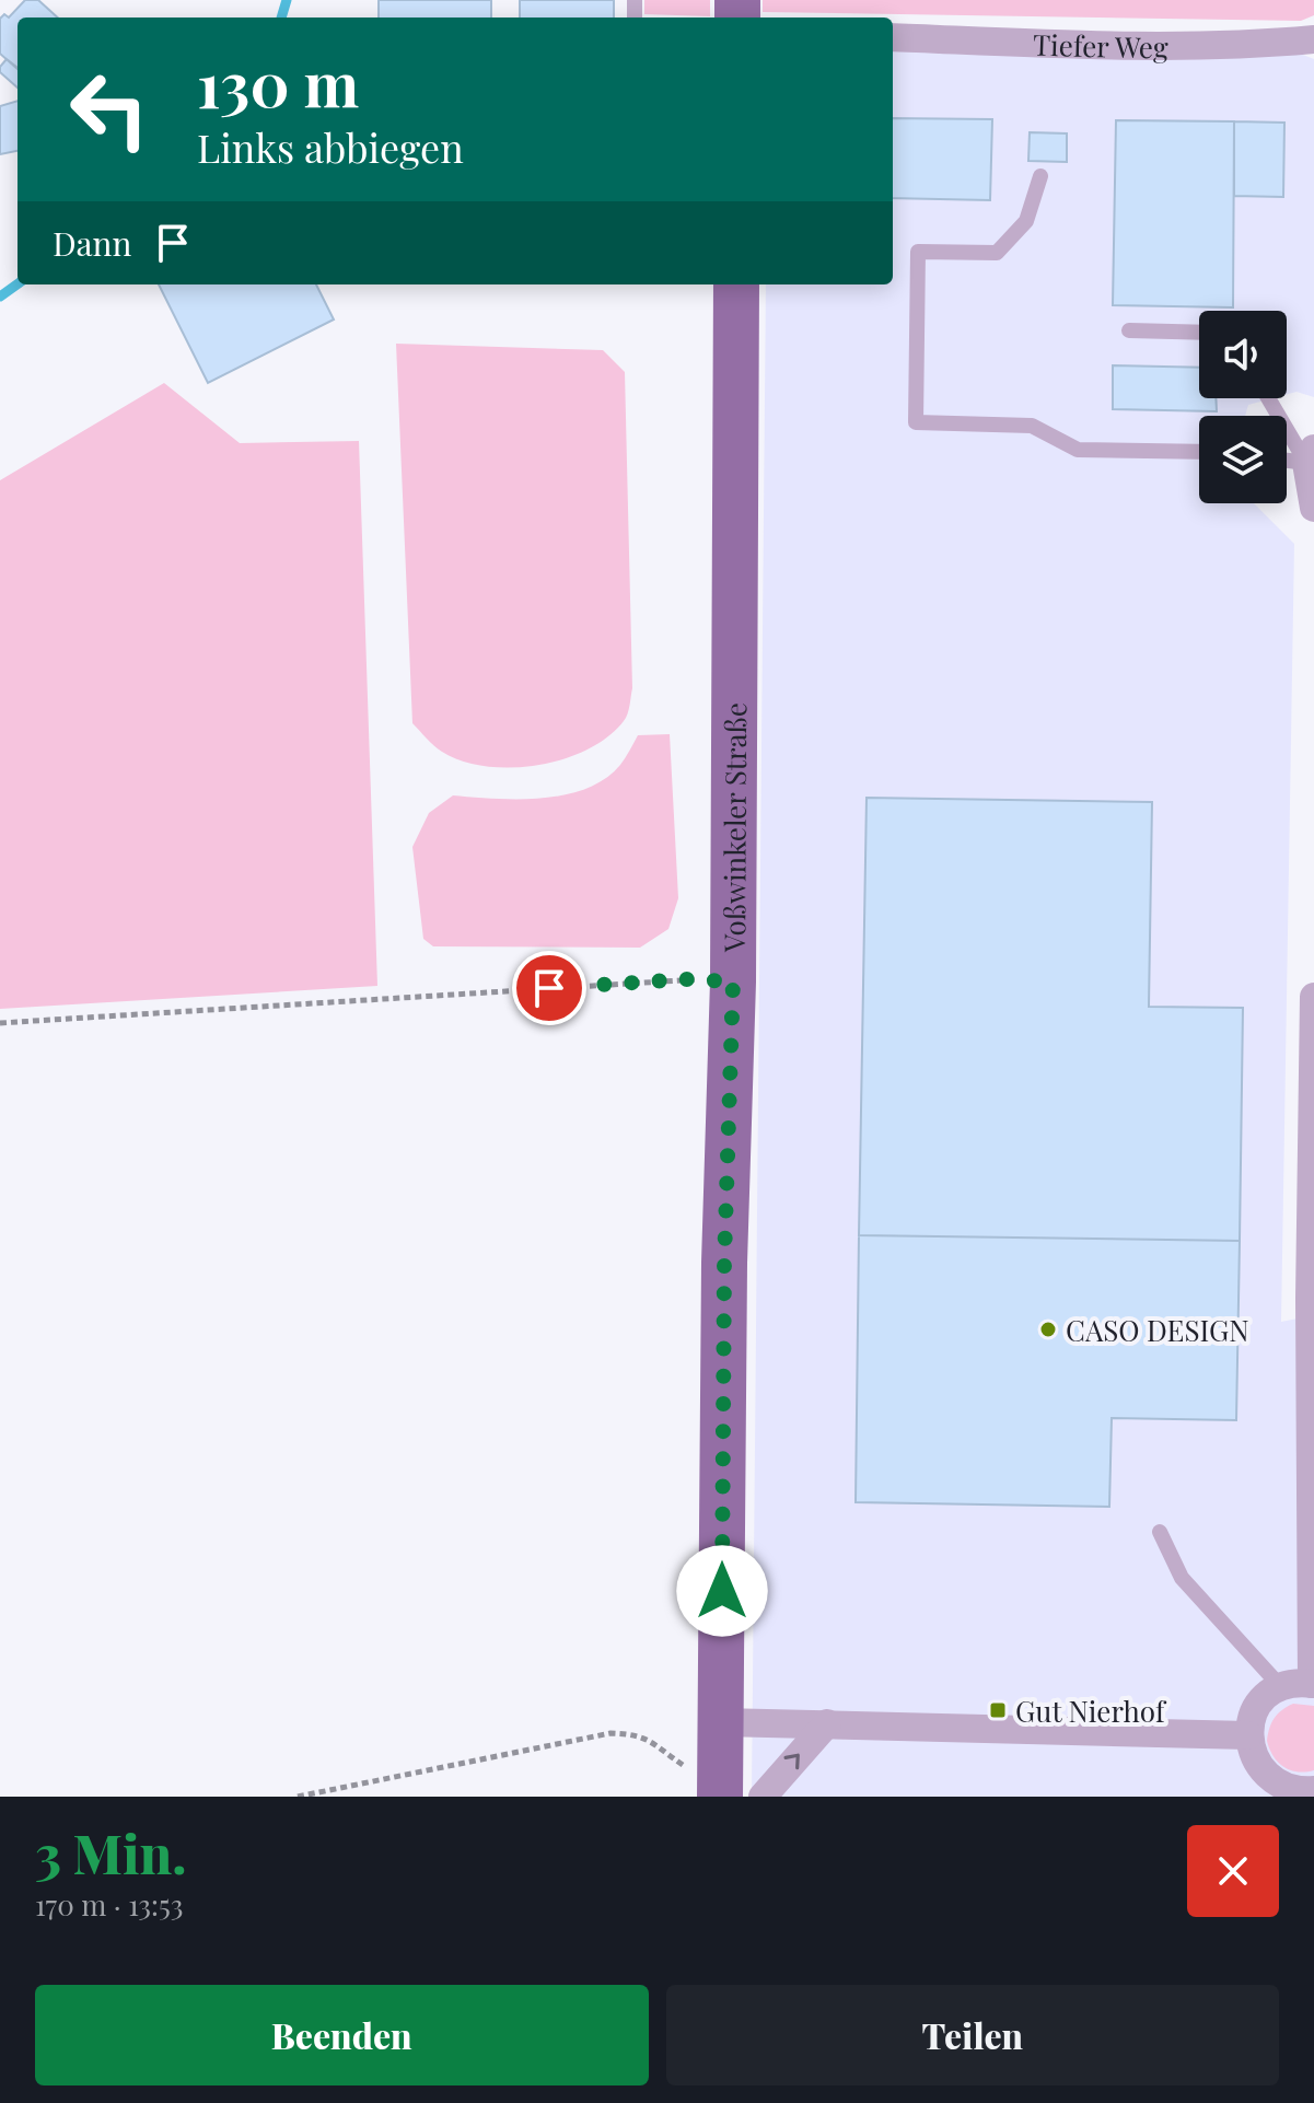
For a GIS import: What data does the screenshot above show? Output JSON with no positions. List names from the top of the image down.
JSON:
{
  "streets": {
    "main road": ["Voßwinkeler Straße"],
    "street": ["Tiefer Weg"]
  },
  "places": {
    "other": ["CASO DESIGN"],
    "transit": ["Gut Nierhof"]
  },
  "page": {
    "turn": ["130 m", "Links abbiegen"],
    "then": "Dann",
    "heading": ["3 Min.", "170 m · 13:53"],
    "buttons": ["Beenden", "Teilen"]
  }
}
